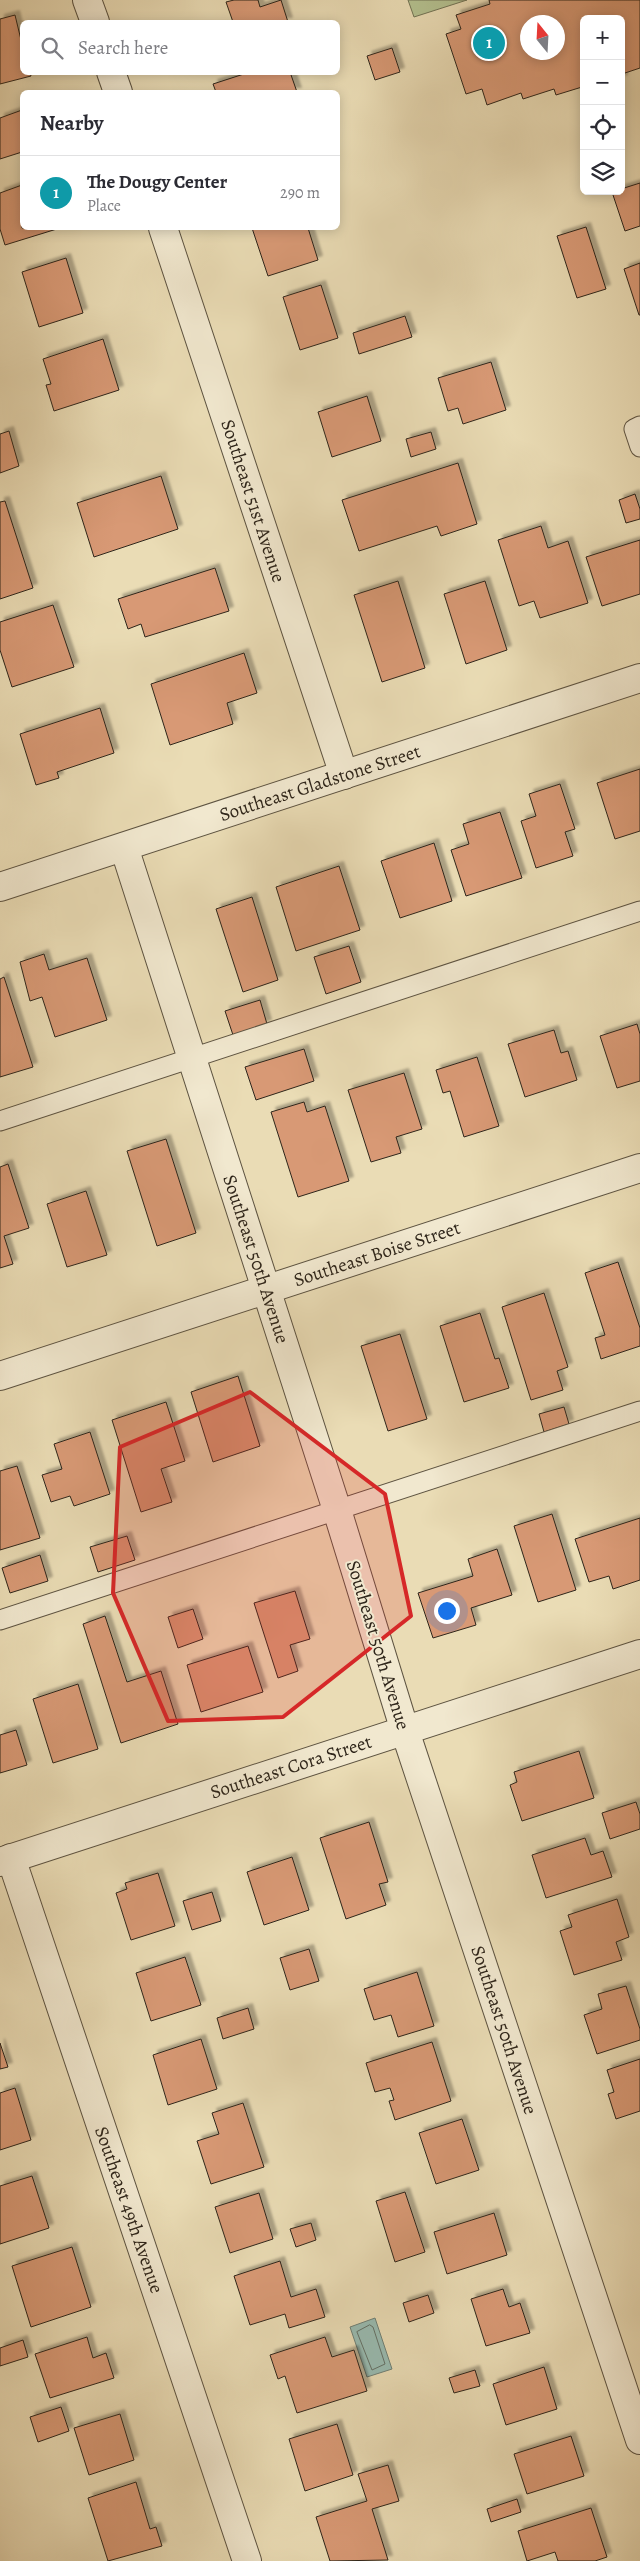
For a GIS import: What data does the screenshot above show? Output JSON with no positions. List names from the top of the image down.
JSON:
{
  "streets": {
    "street": [
      "Southeast 51st Avenue",
      "Southeast Gladstone Street",
      "Southeast Boise Street",
      "Southeast 50th Avenue",
      "Southeast Cora Street",
      "Southeast 49th Avenue"
    ]
  },
  "crossings": [
    ["Southeast 51st Avenue", "Southeast Gladstone Street"],
    ["Southeast Gladstone Street", "Southeast 50th Avenue"],
    ["Southeast Boise Street", "Southeast 50th Avenue"],
    ["Southeast 50th Avenue", "Southeast Cora Street"],
    ["Southeast Cora Street", "Southeast 49th Avenue"]
  ],
  "north": "top",
  "page": {
    "map_buttons": ["+", "−"],
    "search": "Search here",
    "pins": "1",
    "heading": "Nearby",
    "list": [
      {
        "mark": "1",
        "name": "The Dougy Center",
        "note": "Place",
        "value": "290 m"
      }
    ]
  }
}
